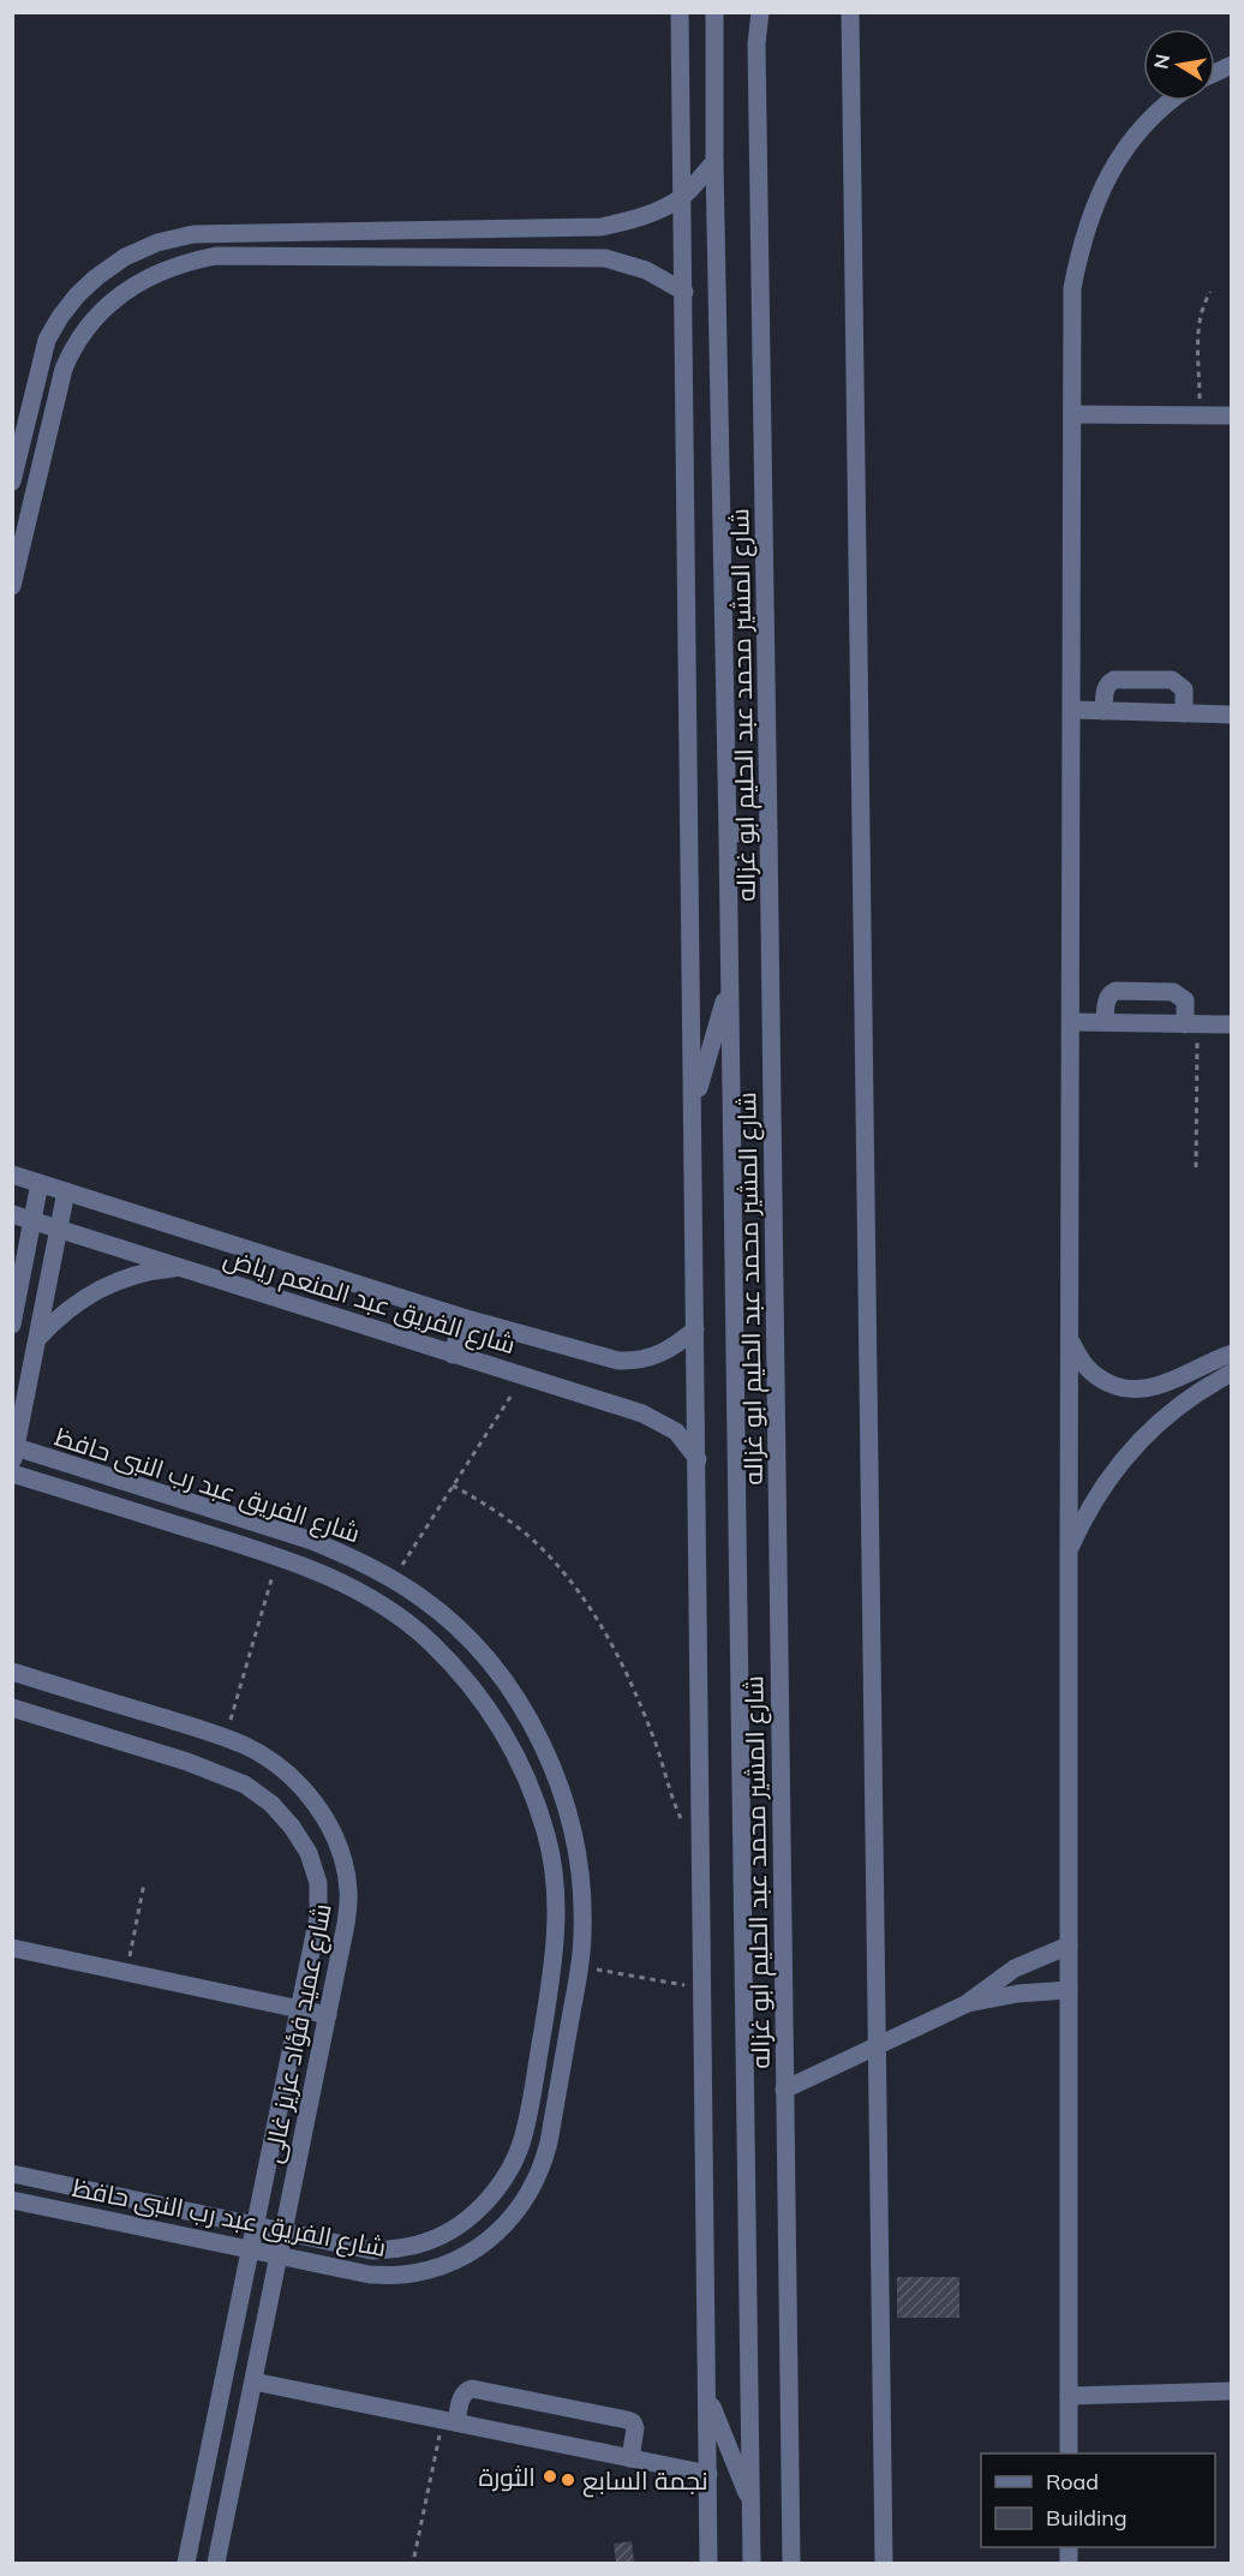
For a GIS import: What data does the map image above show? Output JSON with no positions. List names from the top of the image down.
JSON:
{
  "streets": {
    "street": [
      "شارع المشير محمد عبد الحليم ابو غزاله",
      "شارع الفريق عبد المنعم رياض",
      "شارع الفريق عبد رب النبى حافظ",
      "شارع عميد فؤاد عزيز غالى"
    ]
  },
  "crossings": [
    ["شارع الفريق عبد المنعم رياض", "شارع الفريق عبد رب النبى حافظ"],
    ["شارع الفريق عبد رب النبى حافظ", "شارع عميد فؤاد عزيز غالى"]
  ],
  "places": ["الثورة", "نجمة السابع"],
  "legend": ["Road", "Building"],
  "north": "left"
}
